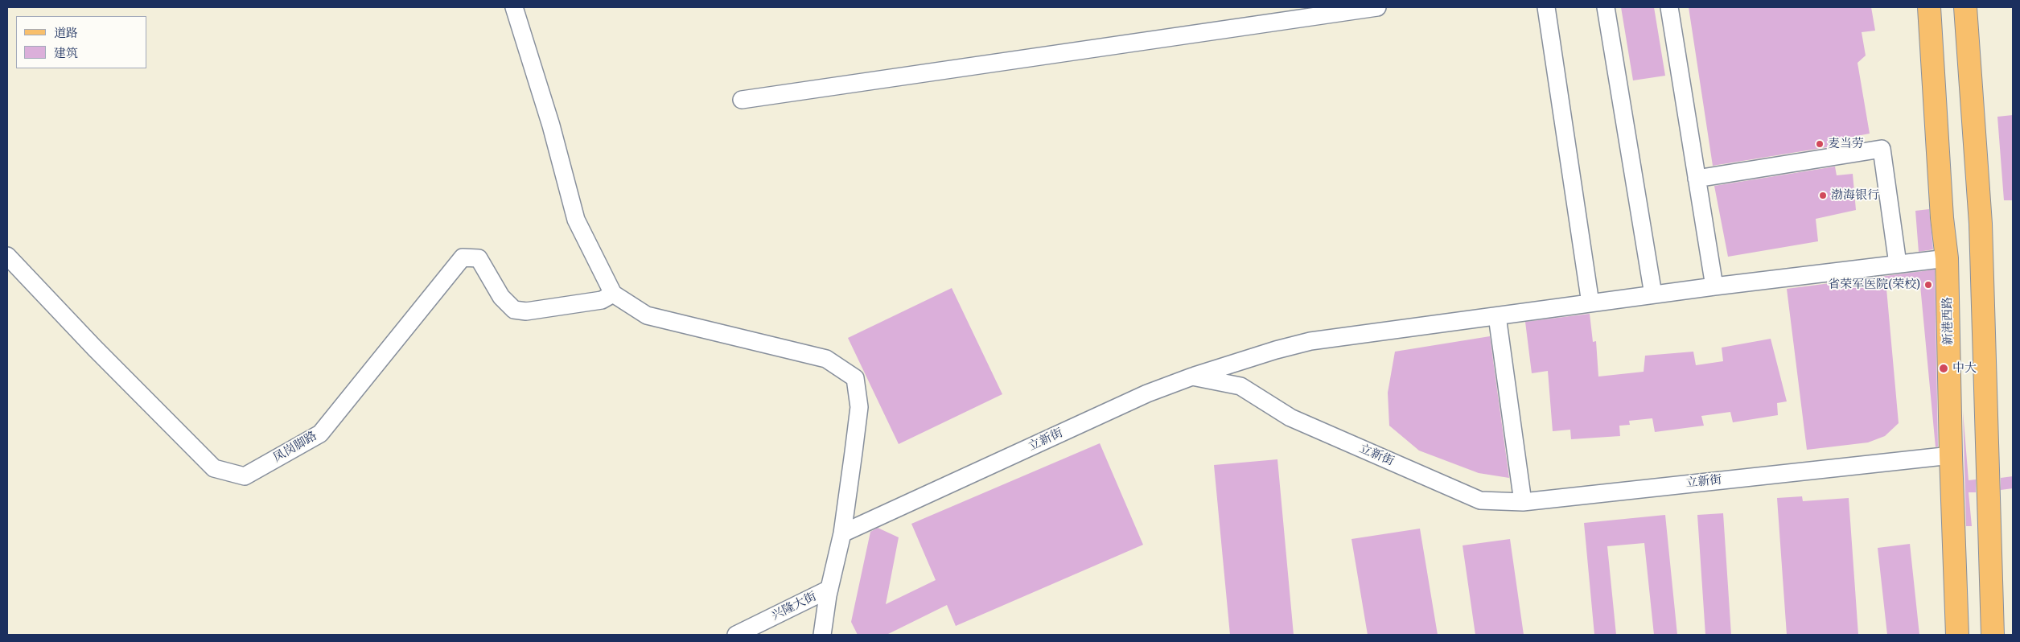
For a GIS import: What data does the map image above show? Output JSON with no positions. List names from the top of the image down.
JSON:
{
  "streets": {
    "main road": ["新港西路"],
    "street": ["立新街", "凤岗脚路", "兴隆大街"]
  },
  "crossings": [
    ["新港西路", "立新街"]
  ],
  "places": [
    "麦当劳",
    "渤海银行",
    "省荣军医院(荣校)",
    "中大"
  ],
  "legend": ["道路", "建筑"]
}
